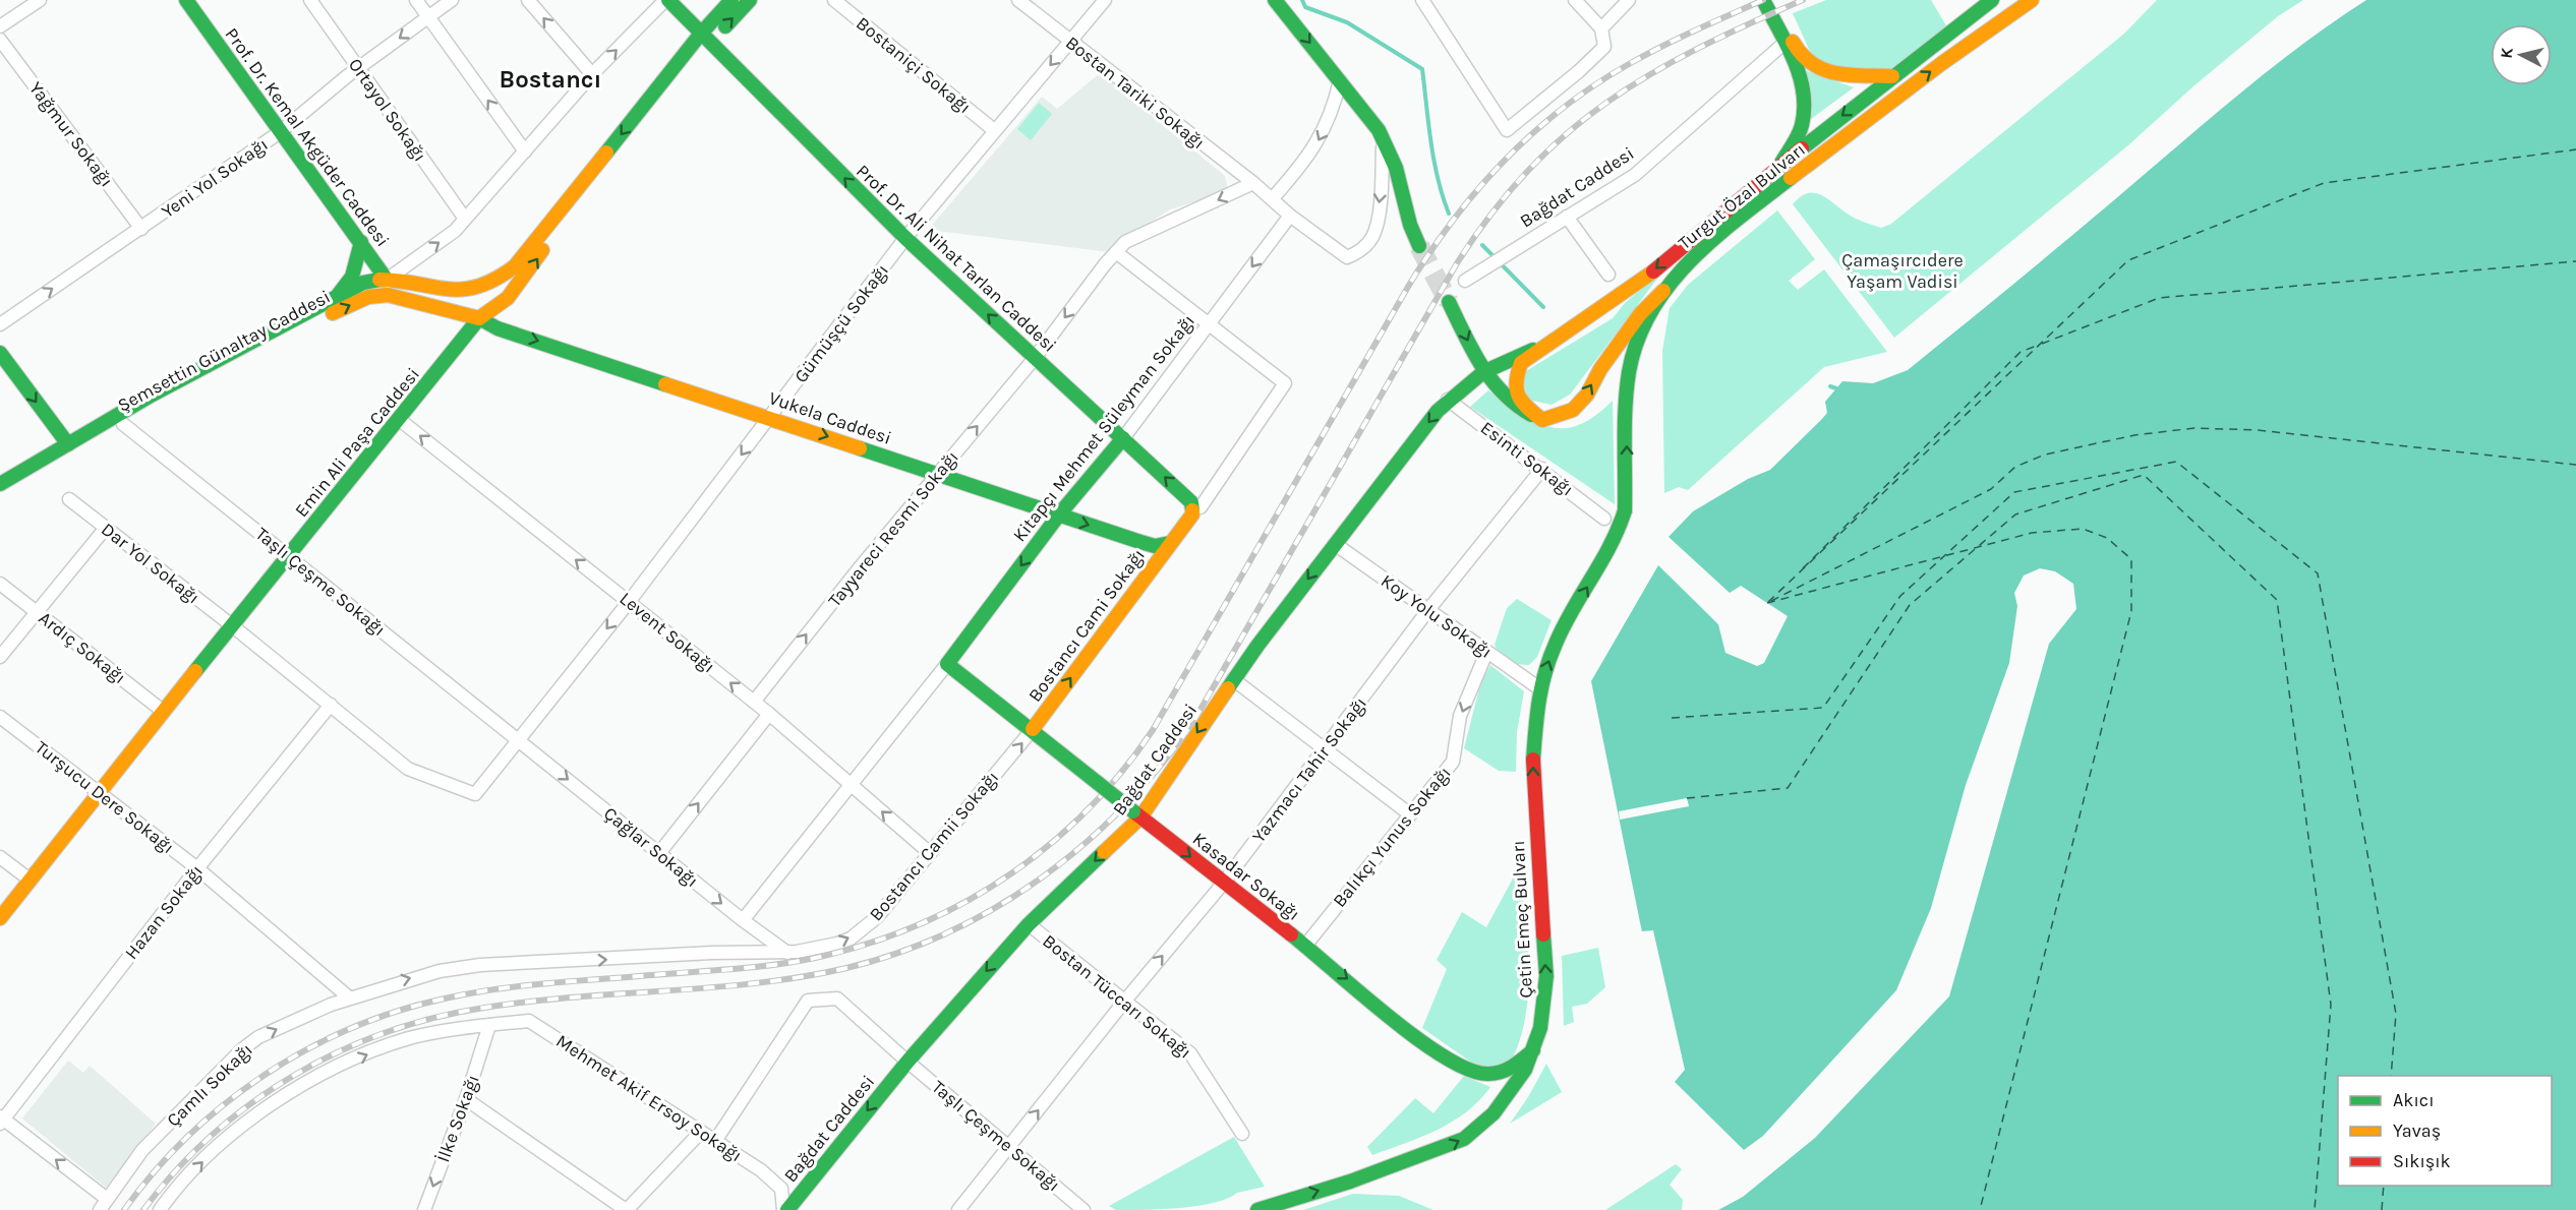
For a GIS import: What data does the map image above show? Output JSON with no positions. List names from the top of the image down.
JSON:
{
  "streets": {
    "main road": [
      "Prof. Dr. Kemal Akgüder Caddesi",
      "Bağdat Caddesi",
      "Turgut Özal Bulvarı",
      "Prof. Dr. Ali Nihat Tarlan Caddesi",
      "Şemsettin Günaltay Caddesi",
      "Vukela Caddesi",
      "Kitapçı Mehmet Süleyman Sokağı",
      "Emin Ali Paşa Caddesi",
      "Bostancı Cami Sokağı",
      "Kasadar Sokağı",
      "Çetin Emeç Bulvarı"
    ],
    "street": [
      "Bostaniçi Sokağı",
      "Bostan Tariki Sokağı",
      "Ortayol Sokağı",
      "Yağmur Sokağı",
      "Yeni Yol Sokağı",
      "Gümüşçü Sokağı",
      "Esinti Sokağı",
      "Tayyareci Resmi Sokağı",
      "Dar Yol Sokağı",
      "Taşlı Çeşme Sokağı",
      "Koy Yolu Sokağı",
      "Levent Sokağı",
      "Ardıç Sokağı",
      "Yazmacı Tahir Sokağı",
      "Turşucu Dere Sokağı",
      "Balıkçı Yunus Sokağı",
      "Bostancı Camii Sokağı",
      "Çağlar Sokağı",
      "Hazan Sokağı",
      "Bostan Tüccarı Sokağı",
      "Çamlı Sokağı",
      "Mehmet Akif Ersoy Sokağı",
      "İlke Sokağı"
    ]
  },
  "crossings": [
    ["Bostaniçi Sokağı", "Gümüşçü Sokağı"],
    ["Bostan Tariki Sokağı", "Gümüşçü Sokağı"],
    ["Bostan Tariki Sokağı", "Kitapçı Mehmet Süleyman Sokağı"],
    ["Bostan Tariki Sokağı", "Tayyareci Resmi Sokağı"],
    ["Ortayol Sokağı", "Yeni Yol Sokağı"],
    ["Ortayol Sokağı", "Şemsettin Günaltay Caddesi"],
    ["Yağmur Sokağı", "Yeni Yol Sokağı"],
    ["Prof. Dr. Kemal Akgüder Caddesi", "Yeni Yol Sokağı"],
    ["Prof. Dr. Kemal Akgüder Caddesi", "Şemsettin Günaltay Caddesi"],
    ["Bağdat Caddesi", "Turgut Özal Bulvarı"],
    ["Bağdat Caddesi", "Esinti Sokağı"],
    ["Bağdat Caddesi", "Taşlı Çeşme Sokağı"],
    ["Bağdat Caddesi", "Koy Yolu Sokağı"],
    ["Bağdat Caddesi", "Kasadar Sokağı"],
    ["Bağdat Caddesi", "Bostan Tüccarı Sokağı"],
    ["Bağdat Caddesi", "Mehmet Akif Ersoy Sokağı"],
    ["Turgut Özal Bulvarı", "Çetin Emeç Bulvarı"],
    ["Prof. Dr. Ali Nihat Tarlan Caddesi", "Gümüşçü Sokağı"],
    ["Prof. Dr. Ali Nihat Tarlan Caddesi", "Şemsettin Günaltay Caddesi"],
    ["Prof. Dr. Ali Nihat Tarlan Caddesi", "Vukela Caddesi"],
    ["Prof. Dr. Ali Nihat Tarlan Caddesi", "Kitapçı Mehmet Süleyman Sokağı"],
    ["Prof. Dr. Ali Nihat Tarlan Caddesi", "Emin Ali Paşa Caddesi"],
    ["Prof. Dr. Ali Nihat Tarlan Caddesi", "Tayyareci Resmi Sokağı"],
    ["Prof. Dr. Ali Nihat Tarlan Caddesi", "Bostancı Cami Sokağı"],
    ["Gümüşçü Sokağı", "Vukela Caddesi"],
    ["Gümüşçü Sokağı", "Taşlı Çeşme Sokağı"],
    ["Gümüşçü Sokağı", "Levent Sokağı"],
    ["Gümüşçü Sokağı", "Çağlar Sokağı"],
    ["Şemsettin Günaltay Caddesi", "Vukela Caddesi"],
    ["Şemsettin Günaltay Caddesi", "Emin Ali Paşa Caddesi"],
    ["Şemsettin Günaltay Caddesi", "Taşlı Çeşme Sokağı"],
    ["Vukela Caddesi", "Kitapçı Mehmet Süleyman Sokağı"],
    ["Vukela Caddesi", "Emin Ali Paşa Caddesi"],
    ["Vukela Caddesi", "Tayyareci Resmi Sokağı"],
    ["Vukela Caddesi", "Bostancı Cami Sokağı"],
    ["Kitapçı Mehmet Süleyman Sokağı", "Kasadar Sokağı"],
    ["Emin Ali Paşa Caddesi", "Dar Yol Sokağı"],
    ["Emin Ali Paşa Caddesi", "Taşlı Çeşme Sokağı"],
    ["Emin Ali Paşa Caddesi", "Levent Sokağı"],
    ["Emin Ali Paşa Caddesi", "Ardıç Sokağı"],
    ["Emin Ali Paşa Caddesi", "Turşucu Dere Sokağı"],
    ["Esinti Sokağı", "Yazmacı Tahir Sokağı"],
    ["Tayyareci Resmi Sokağı", "Levent Sokağı"],
    ["Dar Yol Sokağı", "Hazan Sokağı"],
    ["Taşlı Çeşme Sokağı", "Yazmacı Tahir Sokağı"],
    ["Taşlı Çeşme Sokağı", "Çağlar Sokağı"],
    ["Taşlı Çeşme Sokağı", "Mehmet Akif Ersoy Sokağı"],
    ["Koy Yolu Sokağı", "Yazmacı Tahir Sokağı"],
    ["Koy Yolu Sokağı", "Balıkçı Yunus Sokağı"],
    ["Koy Yolu Sokağı", "Çetin Emeç Bulvarı"],
    ["Bostancı Cami Sokağı", "Bostancı Camii Sokağı"],
    ["Bostancı Cami Sokağı", "Kasadar Sokağı"],
    ["Levent Sokağı", "Bostancı Camii Sokağı"],
    ["Yazmacı Tahir Sokağı", "Kasadar Sokağı"],
    ["Yazmacı Tahir Sokağı", "Bostan Tüccarı Sokağı"],
    ["Turşucu Dere Sokağı", "Bostancı Camii Sokağı"],
    ["Turşucu Dere Sokağı", "Hazan Sokağı"],
    ["Turşucu Dere Sokağı", "Çamlı Sokağı"],
    ["Balıkçı Yunus Sokağı", "Kasadar Sokağı"],
    ["Bostancı Camii Sokağı", "Çağlar Sokağı"],
    ["Bostancı Camii Sokağı", "Kasadar Sokağı"],
    ["Bostancı Camii Sokağı", "Çamlı Sokağı"],
    ["Kasadar Sokağı", "Çetin Emeç Bulvarı"],
    ["Mehmet Akif Ersoy Sokağı", "İlke Sokağı"]
  ],
  "one_way": [
    "Bağdat Caddesi",
    "Prof. Dr. Ali Nihat Tarlan Caddesi",
    "Gümüşçü Sokağı",
    "Vukela Caddesi",
    "Kitapçı Mehmet Süleyman Sokağı",
    "Bostancı Cami Sokağı",
    "Levent Sokağı",
    "Yazmacı Tahir Sokağı",
    "Balıkçı Yunus Sokağı",
    "Bostancı Camii Sokağı",
    "Çağlar Sokağı",
    "Kasadar Sokağı",
    "Çetin Emeç Bulvarı",
    "Çamlı Sokağı",
    "Mehmet Akif Ersoy Sokağı",
    "İlke Sokağı"
  ],
  "districts": ["Bostancı"],
  "parks": ["Çamaşırcıdere Yaşam Vadisi"],
  "legend": ["Akıcı", "Yavaş", "Sıkışık"],
  "north": "left"
}
